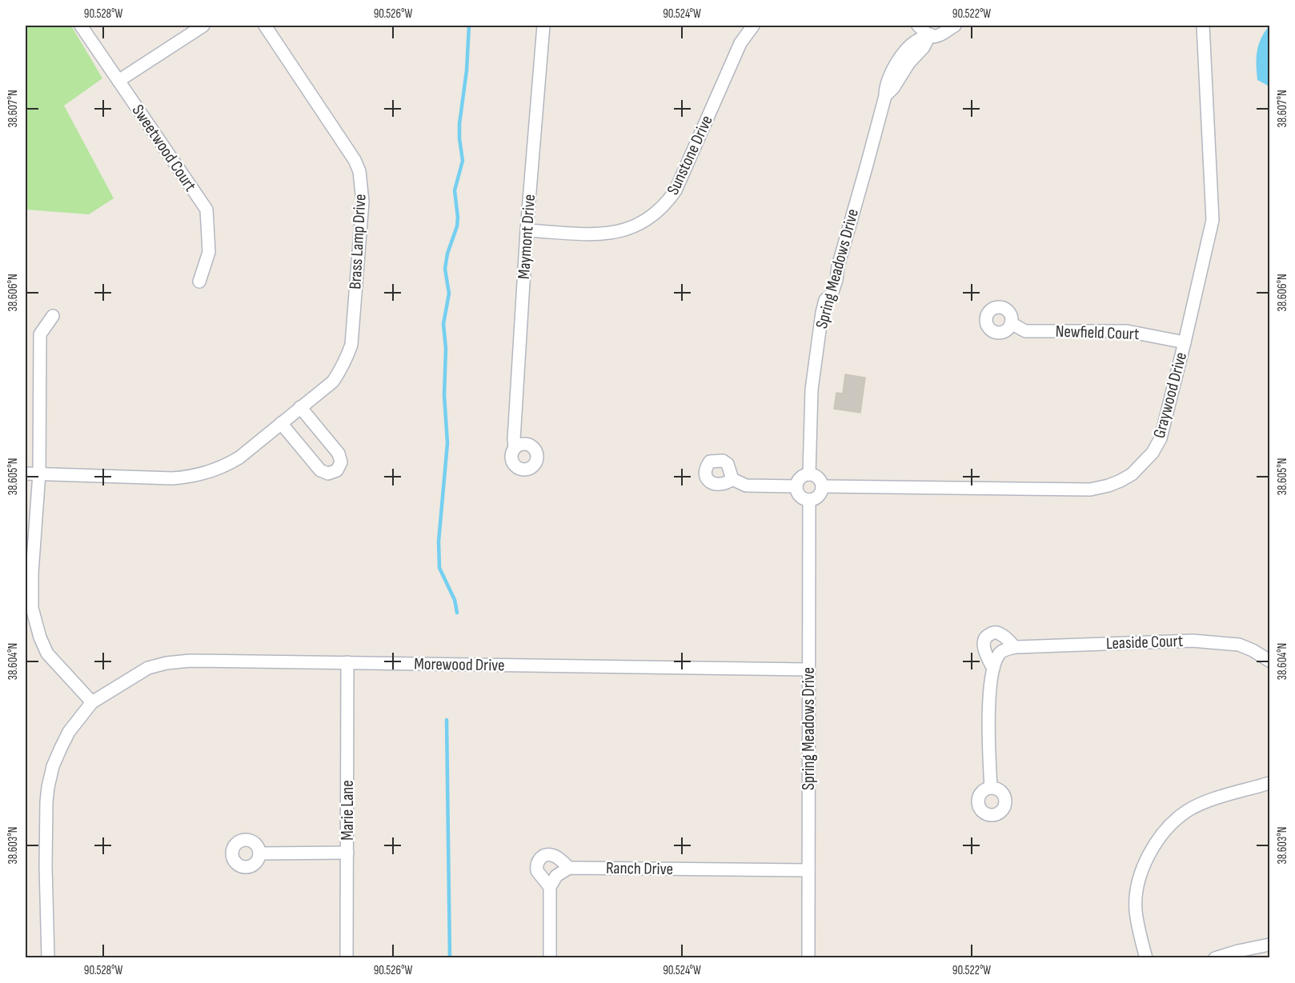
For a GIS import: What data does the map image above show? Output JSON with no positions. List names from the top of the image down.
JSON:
{
  "streets": {
    "street": [
      "Sweetwood Court",
      "Sunstone Drive",
      "Maymont Drive",
      "Brass Lamp Drive",
      "Spring Meadows Drive",
      "Newfield Court",
      "Graywood Drive",
      "Leaside Court",
      "Morewood Drive",
      "Marie Lane",
      "Ranch Drive"
    ]
  },
  "crossings": [
    ["Sunstone Drive", "Maymont Drive"],
    ["Spring Meadows Drive", "Graywood Drive"],
    ["Spring Meadows Drive", "Morewood Drive"],
    ["Spring Meadows Drive", "Ranch Drive"],
    ["Newfield Court", "Graywood Drive"],
    ["Morewood Drive", "Marie Lane"]
  ],
  "coordinates": [
    "90.528°W",
    "90.526°W",
    "90.524°W",
    "90.522°W",
    "38.607°N",
    "38.606°N",
    "38.605°N",
    "38.604°N",
    "38.603°N"
  ]
}
